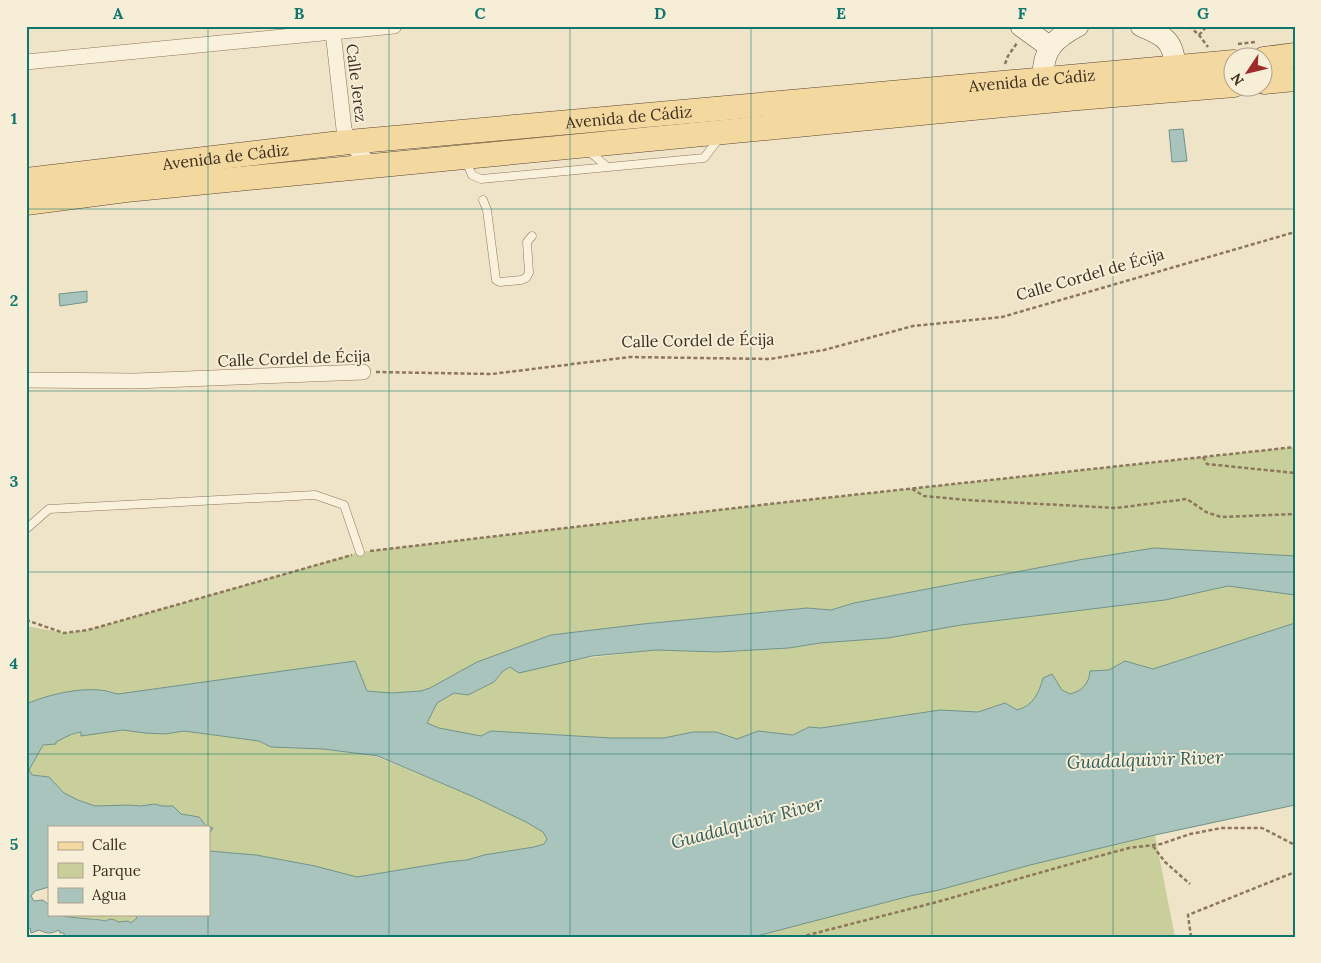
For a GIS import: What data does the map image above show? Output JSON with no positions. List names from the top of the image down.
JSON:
{
  "streets": {
    "main road": ["Avenida de Cádiz"],
    "street": ["Calle Jerez", "Calle Cordel de Écija"]
  },
  "crossings": [
    ["Avenida de Cádiz", "Calle Jerez"]
  ],
  "water": ["Guadalquivir River"],
  "legend": ["Calle", "Parque", "Agua"],
  "north": "bottom left",
  "grid": {
    "columns": [
      "A",
      "B",
      "C",
      "D",
      "E",
      "F",
      "G"
    ],
    "rows": [
      "1",
      "2",
      "3",
      "4",
      "5"
    ]
  }
}
